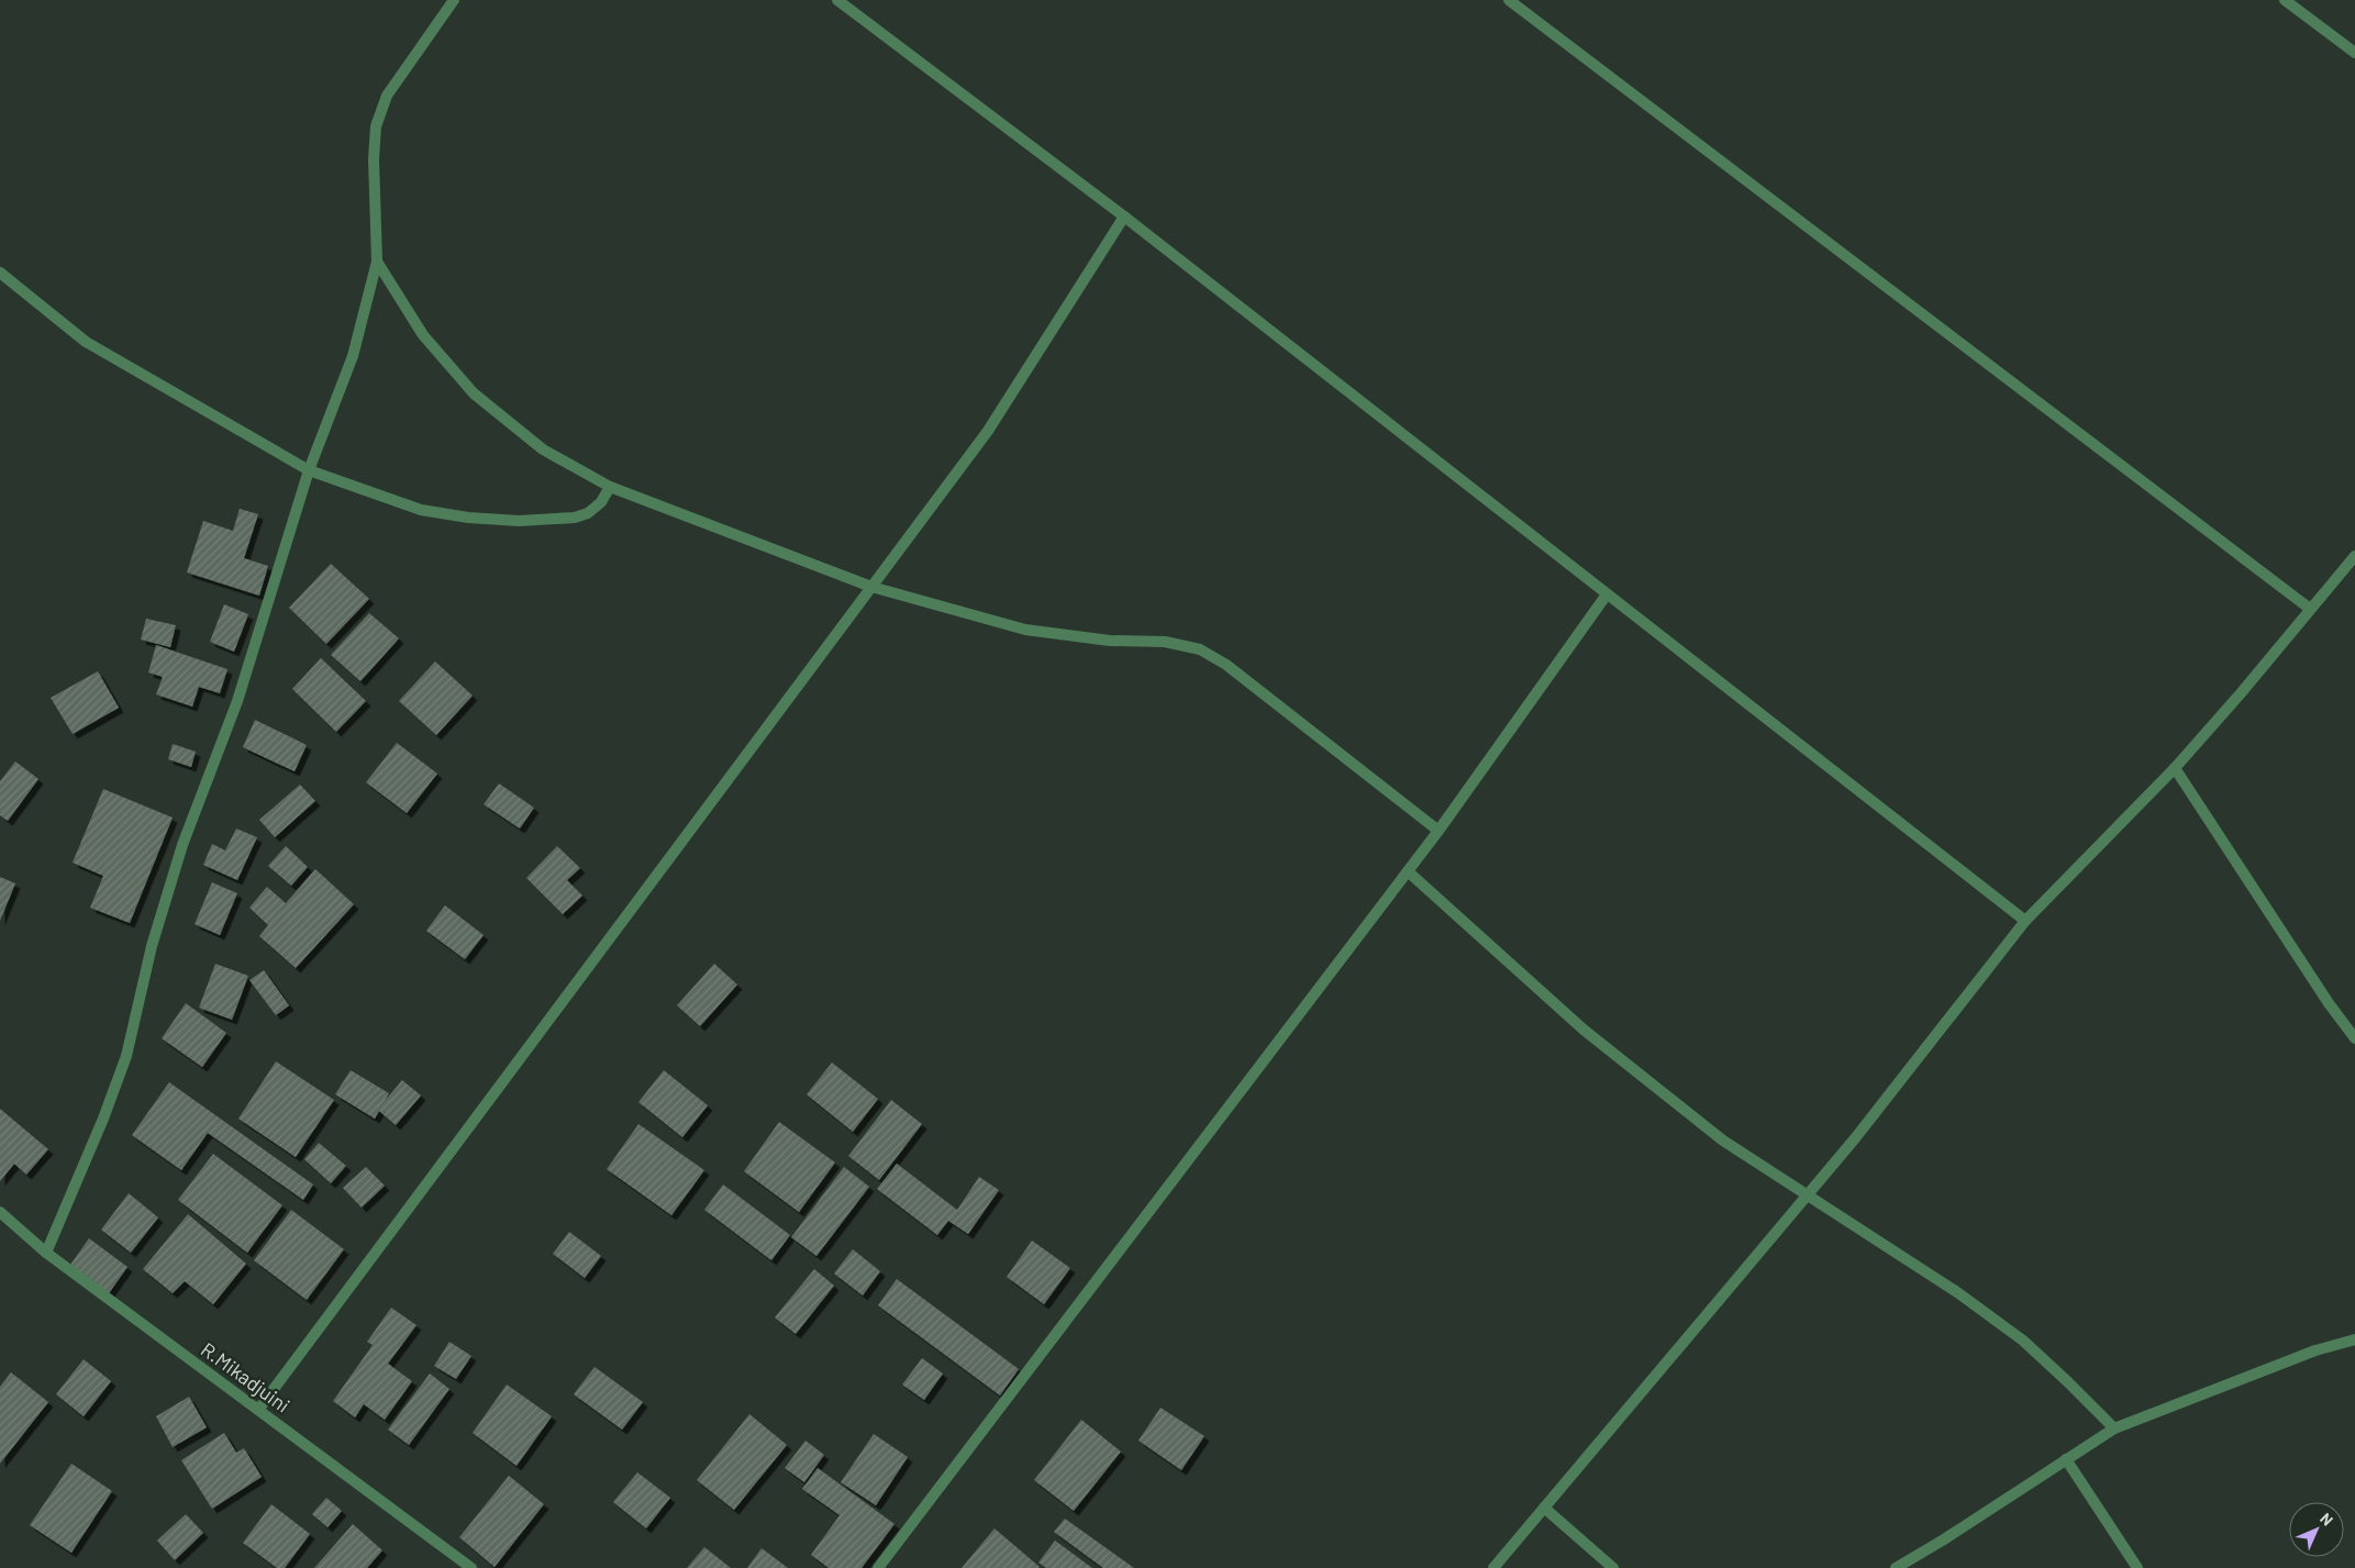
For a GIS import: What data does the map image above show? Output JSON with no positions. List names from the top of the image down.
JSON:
{
  "streets": {
    "street": ["R.Mikadjuini"]
  },
  "north": "top right"
}
